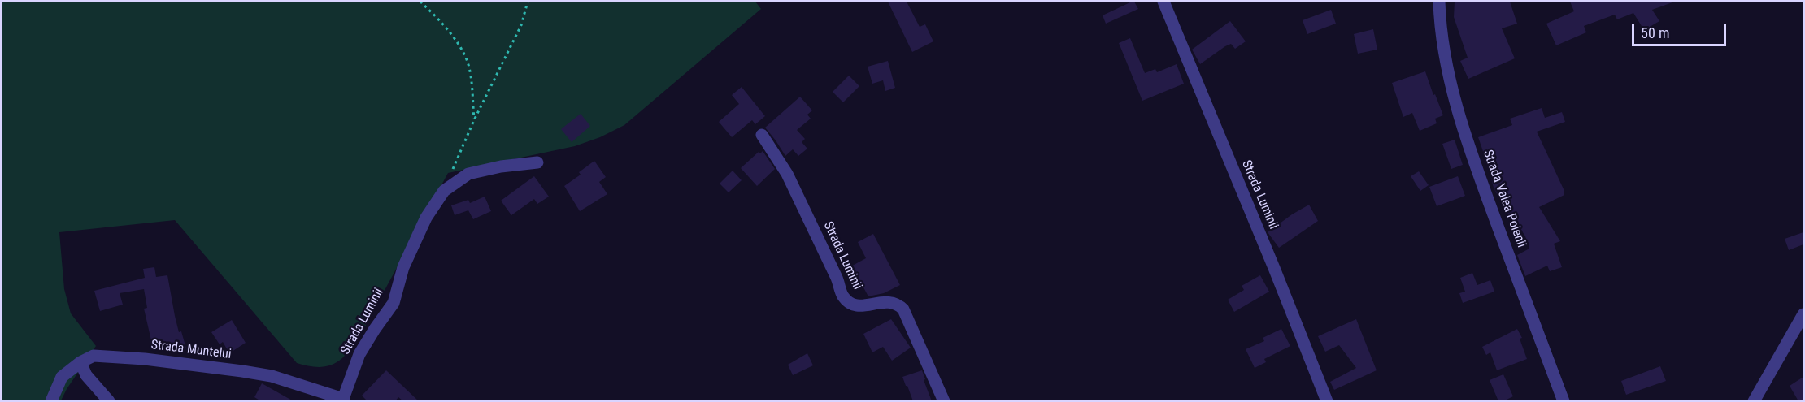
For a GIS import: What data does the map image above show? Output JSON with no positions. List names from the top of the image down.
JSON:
{
  "streets": {
    "street": ["Strada Luminii", "Strada Valea Poienii", "Strada Muntelui"]
  },
  "crossings": [
    ["Strada Luminii", "Strada Muntelui"]
  ],
  "scale_bar": "50 m"
}
